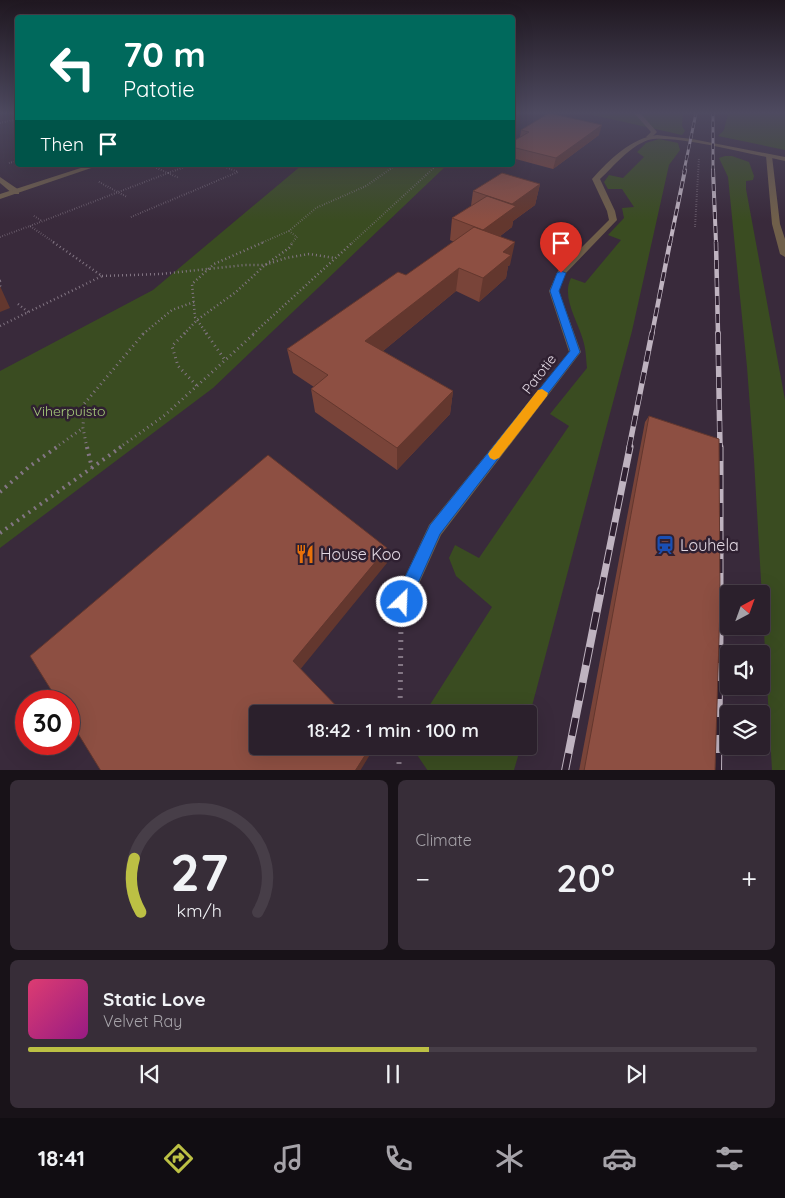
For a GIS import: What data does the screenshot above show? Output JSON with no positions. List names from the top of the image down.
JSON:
{
  "streets": {
    "street": ["Patotie"]
  },
  "parks": ["Viherpuisto"],
  "places": {
    "station": ["Louhela"],
    "restaurant": ["House Koo"]
  },
  "north": "top right",
  "page": {
    "turn": ["70 m", "Patotie"],
    "then": "Then",
    "limit": "30",
    "trip": "18:42 · 1 min · 100 m",
    "tile": "Climate",
    "heat": ["−", "20°", "+"],
    "song": ["Static Love", "Velvet Ray"],
    "tabs": "18:41",
    "gauge": ["27", "km/h"]
  }
}
